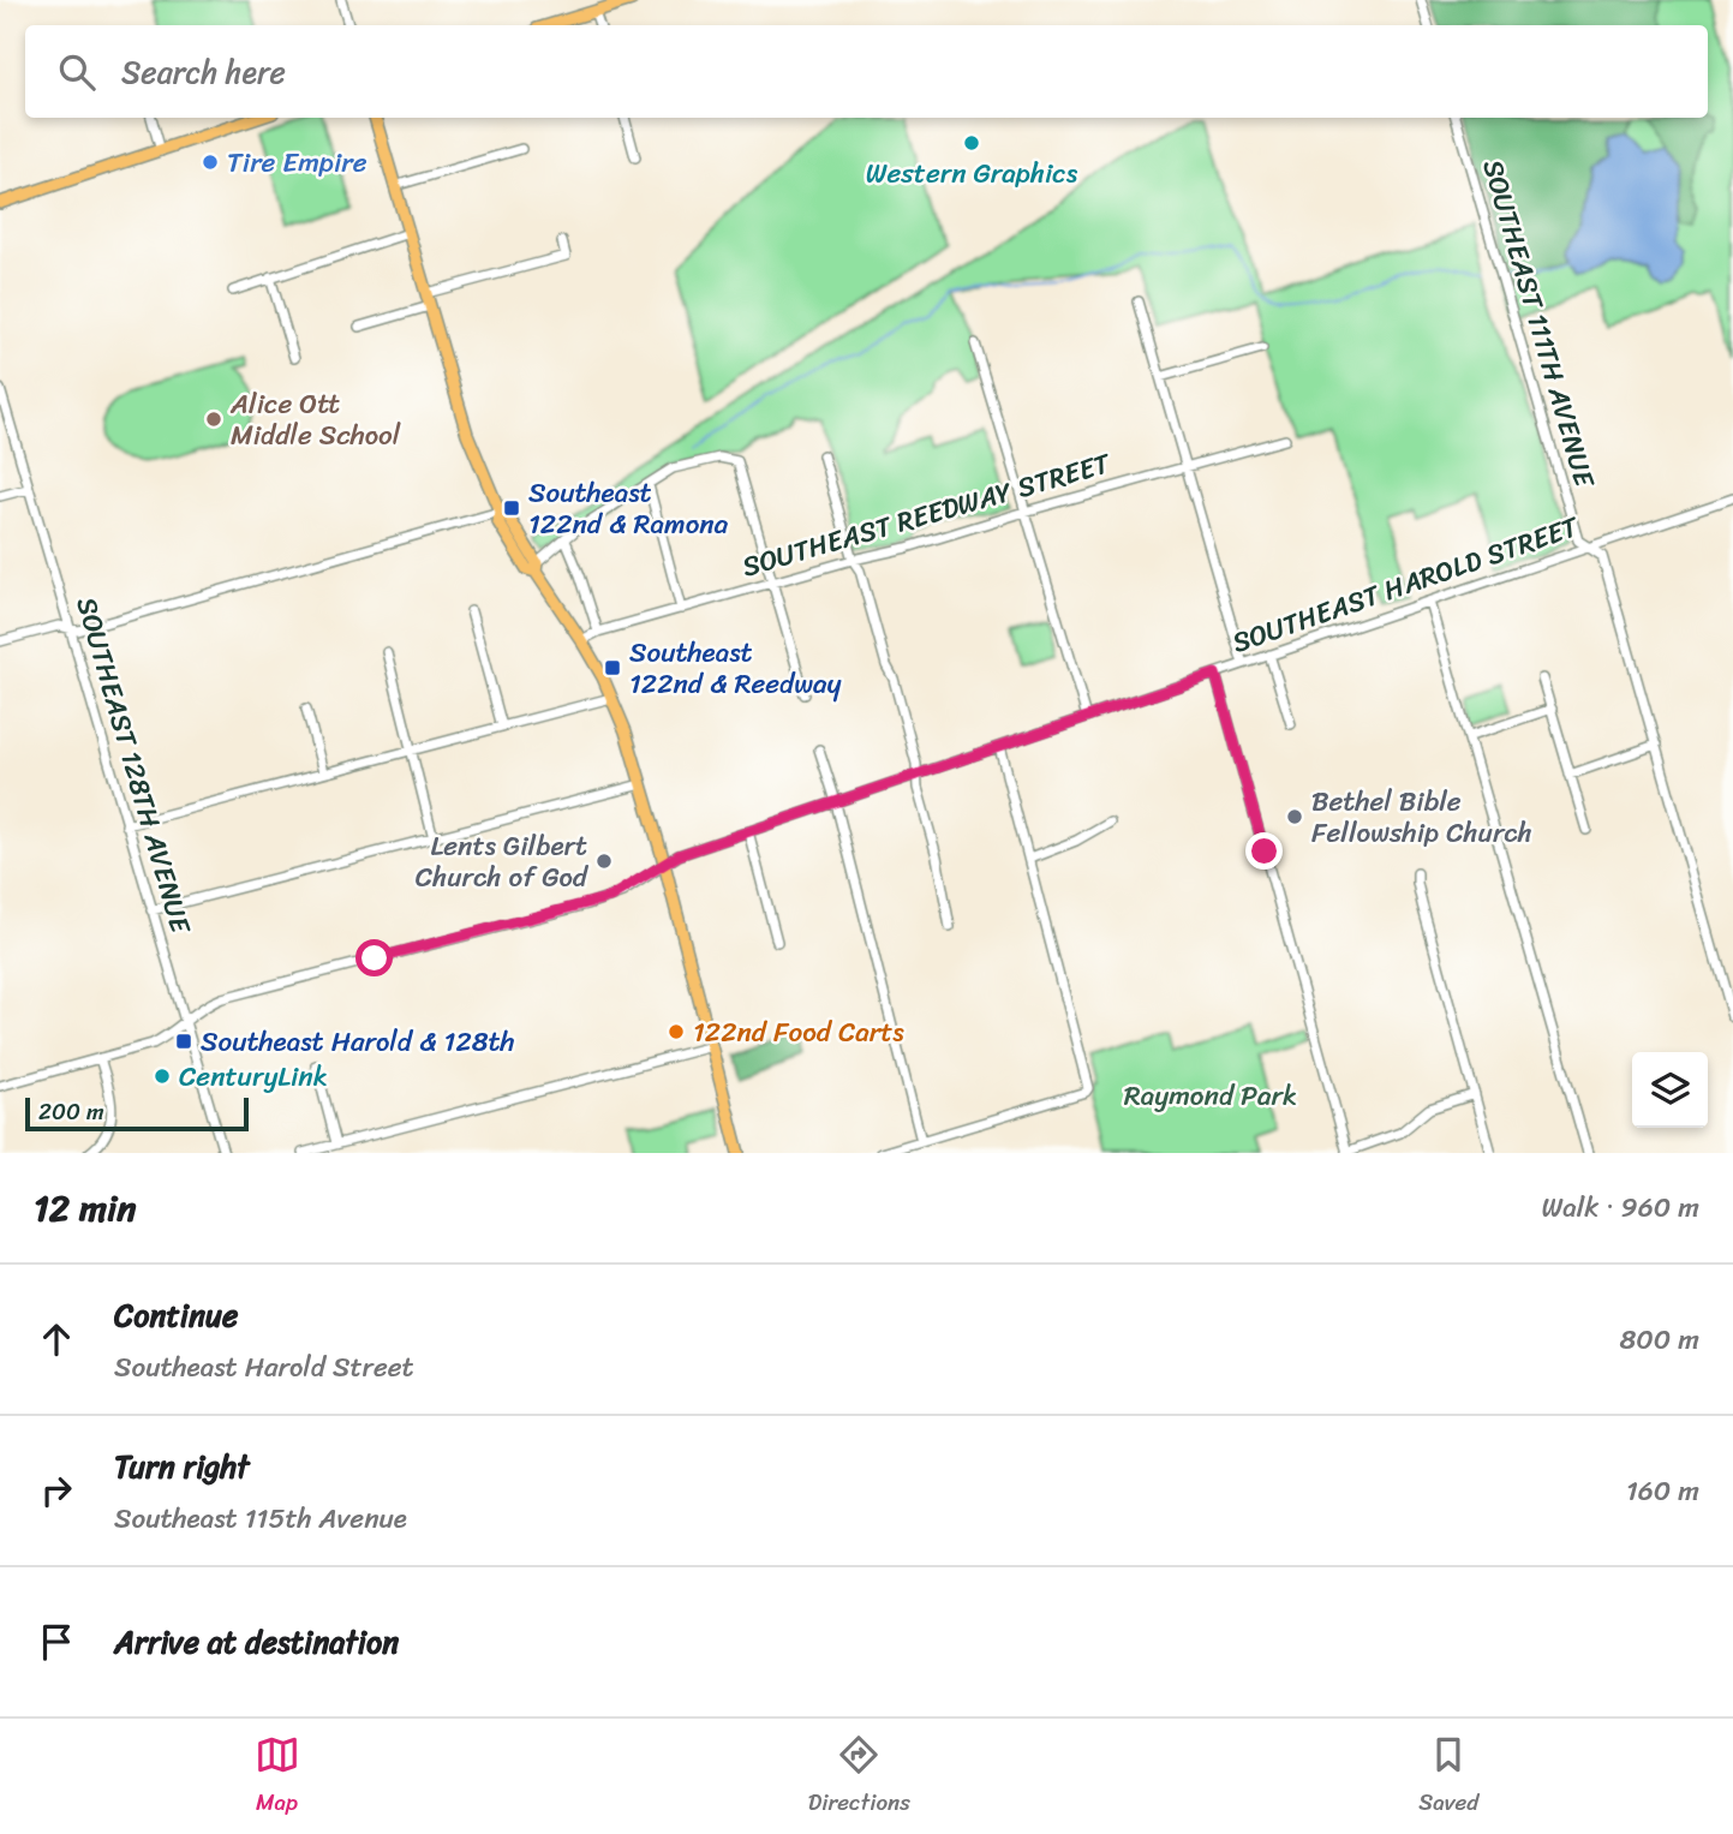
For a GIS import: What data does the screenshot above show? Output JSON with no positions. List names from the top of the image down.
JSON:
{
  "streets": {
    "street": [
      "SOUTHEAST 111TH AVENUE",
      "SOUTHEAST REEDWAY STREET",
      "SOUTHEAST HAROLD STREET",
      "SOUTHEAST 128TH AVENUE"
    ]
  },
  "crossings": [
    ["SOUTHEAST 111TH AVENUE", "SOUTHEAST HAROLD STREET"],
    ["SOUTHEAST HAROLD STREET", "SOUTHEAST 128TH AVENUE"]
  ],
  "parks": ["Raymond Park"],
  "places": {
    "other": [
      "Western Graphics",
      "Tire Empire",
      "Alice Ott Middle School",
      "Bethel Bible Fellowship Church",
      "Lents Gilbert Church of God",
      "122nd Food Carts",
      "CenturyLink"
    ],
    "transit": ["Southeast 122nd & Ramona", "Southeast 122nd & Reedway", "Southeast Harold & 128th"]
  },
  "scale_bar": "200 m",
  "page": {
    "search": "Search here",
    "scale": "200 m",
    "heading": ["12 min", "Walk · 960 m"],
    "list": [
      ["Continue", "Southeast Harold Street", "800 m"],
      ["Turn right", "Southeast 115th Avenue", "160 m"],
      "Arrive at destination"
    ],
    "nav": ["Map", "Directions", "Saved"]
  }
}
